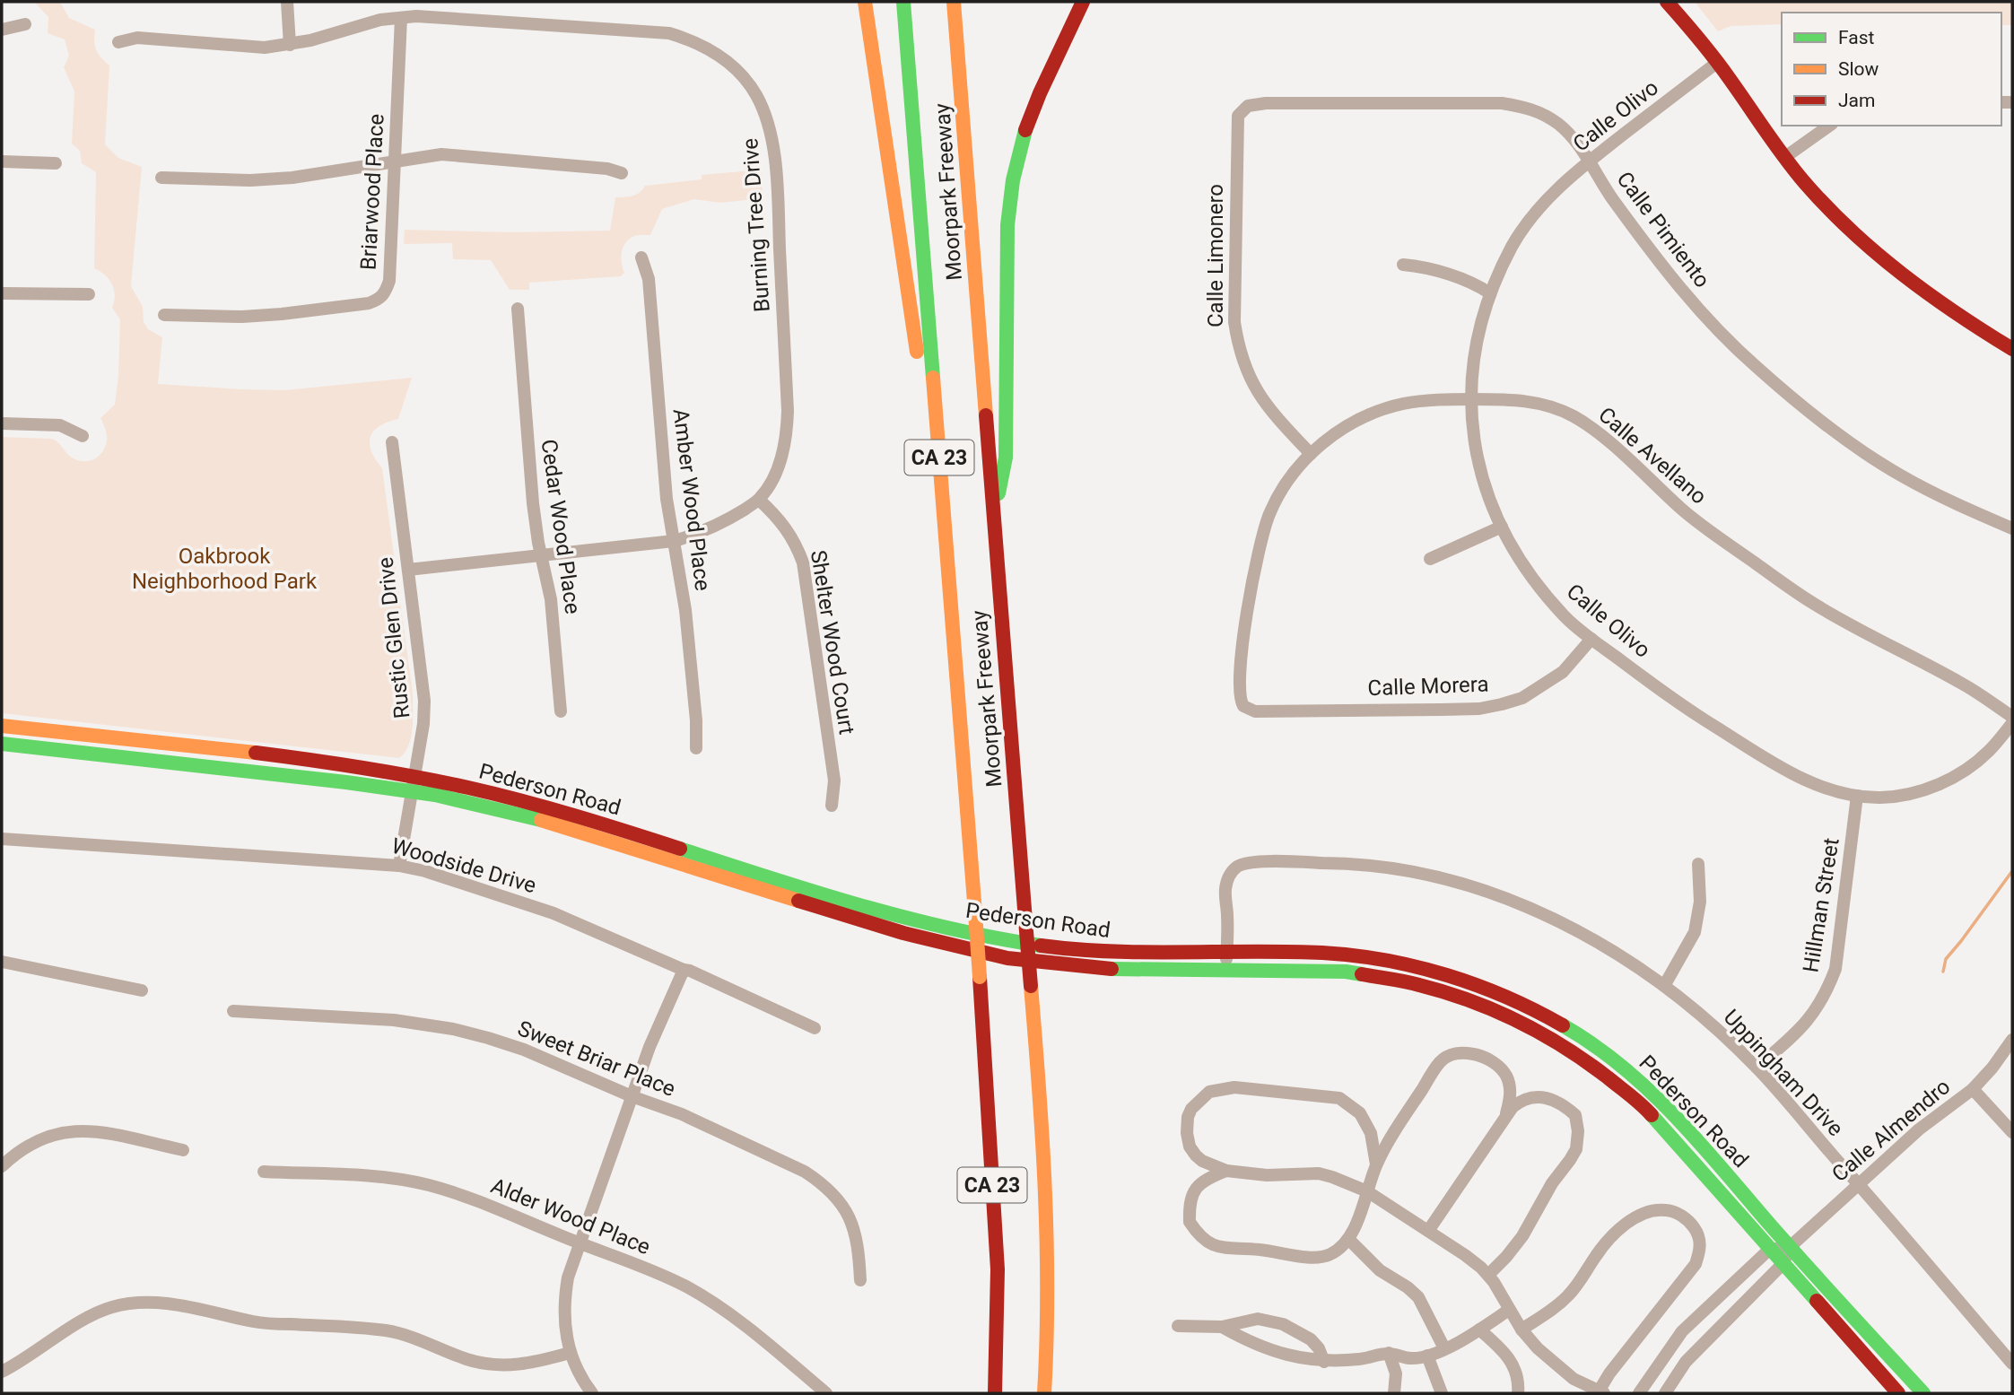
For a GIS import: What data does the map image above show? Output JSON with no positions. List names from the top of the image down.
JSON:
{
  "streets": {
    "main road": ["Moorpark Freeway", "CA 23", "Pederson Road"],
    "street": [
      "Calle Olivo",
      "Briarwood Place",
      "Burning Tree Drive",
      "Calle Pimiento",
      "Calle Limonero",
      "Calle Avellano",
      "Amber Wood Place",
      "Cedar Wood Place",
      "Rustic Glen Drive",
      "Shelter Wood Court",
      "Calle Morera",
      "Woodside Drive",
      "Hillman Street",
      "Sweet Briar Place",
      "Uppingham Drive",
      "Calle Almendro",
      "Alder Wood Place"
    ]
  },
  "crossings": [
    ["Calle Olivo", "Calle Pimiento"],
    ["Calle Olivo", "Calle Avellano"],
    ["Calle Olivo", "Calle Morera"],
    ["Calle Olivo", "Hillman Street"],
    ["Briarwood Place", "Burning Tree Drive"],
    ["Burning Tree Drive", "Amber Wood Place"],
    ["Burning Tree Drive", "Cedar Wood Place"],
    ["Burning Tree Drive", "Rustic Glen Drive"],
    ["Burning Tree Drive", "Shelter Wood Court"],
    ["Calle Pimiento", "Calle Limonero"],
    ["Calle Limonero", "Calle Avellano"],
    ["Calle Avellano", "Calle Morera"],
    ["Rustic Glen Drive", "Pederson Road"],
    ["Rustic Glen Drive", "Woodside Drive"],
    ["Pederson Road", "Uppingham Drive"],
    ["Pederson Road", "Calle Almendro"],
    ["Hillman Street", "Uppingham Drive"],
    ["Uppingham Drive", "Calle Almendro"]
  ],
  "parks": ["Oakbrook Neighborhood Park"],
  "legend": ["Fast", "Slow", "Jam"]
}
